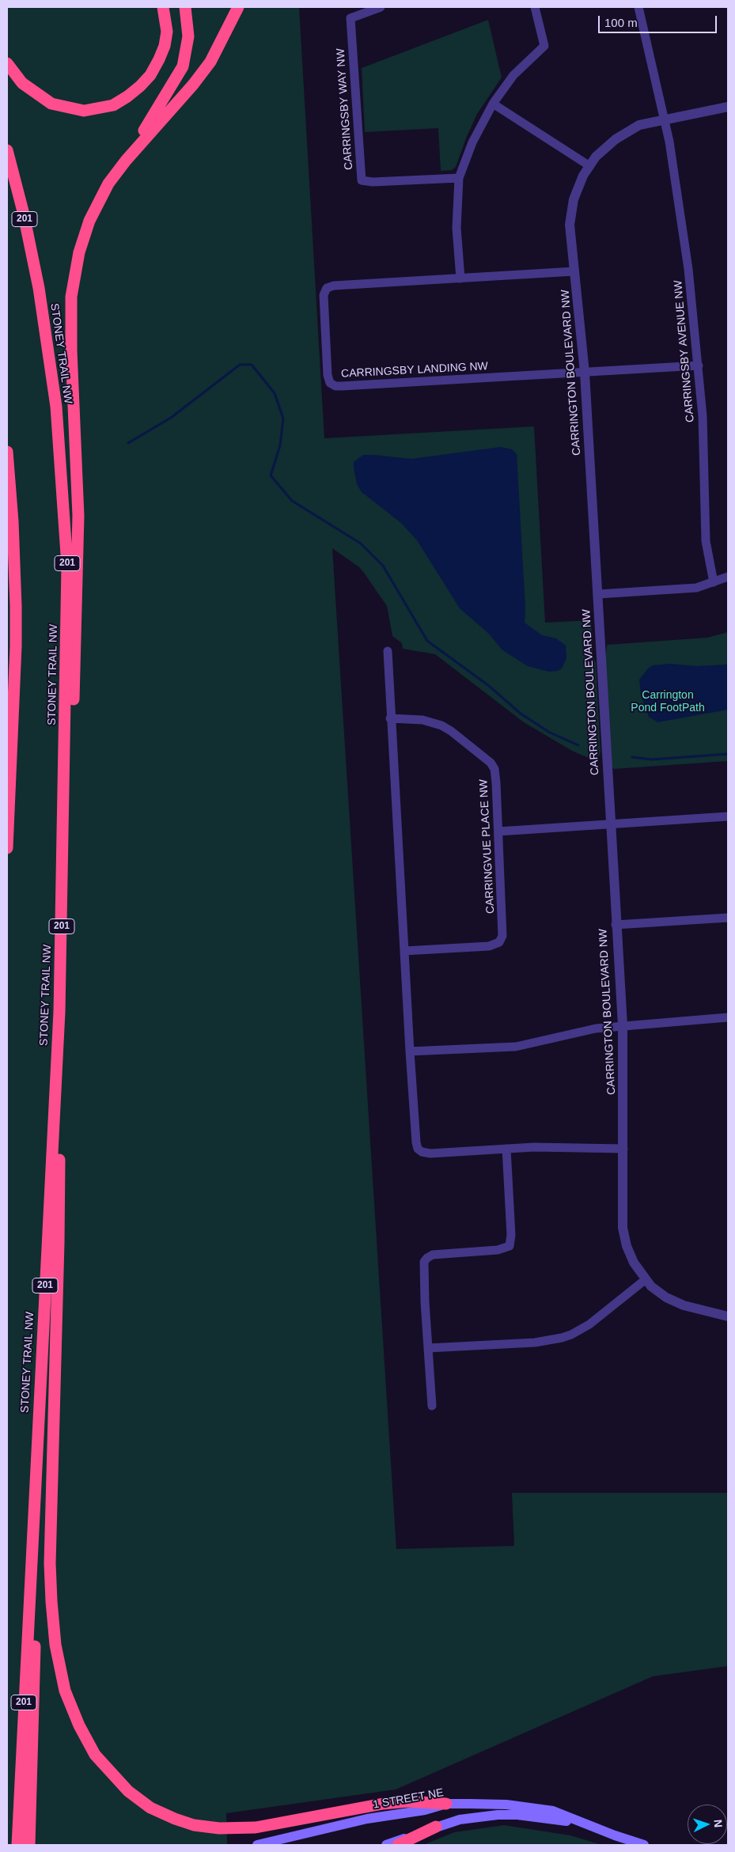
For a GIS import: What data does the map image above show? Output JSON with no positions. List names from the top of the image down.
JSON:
{
  "streets": {
    "highway": ["201", "STONEY TRAIL NW"],
    "main road": ["1 STREET NE"],
    "street": [
      "CARRINGSBY WAY NW",
      "CARRINGSBY AVENUE NW",
      "CARRINGSBY LANDING NW",
      "CARRINGTON BOULEVARD NW",
      "CARRINGVUE PLACE NW"
    ]
  },
  "crossings": [
    ["CARRINGSBY AVENUE NW", "CARRINGTON BOULEVARD NW"],
    ["CARRINGSBY LANDING NW", "CARRINGTON BOULEVARD NW"]
  ],
  "parks": ["Carrington Pond FootPath"],
  "scale_bar": "100 m",
  "north": "right"
}
